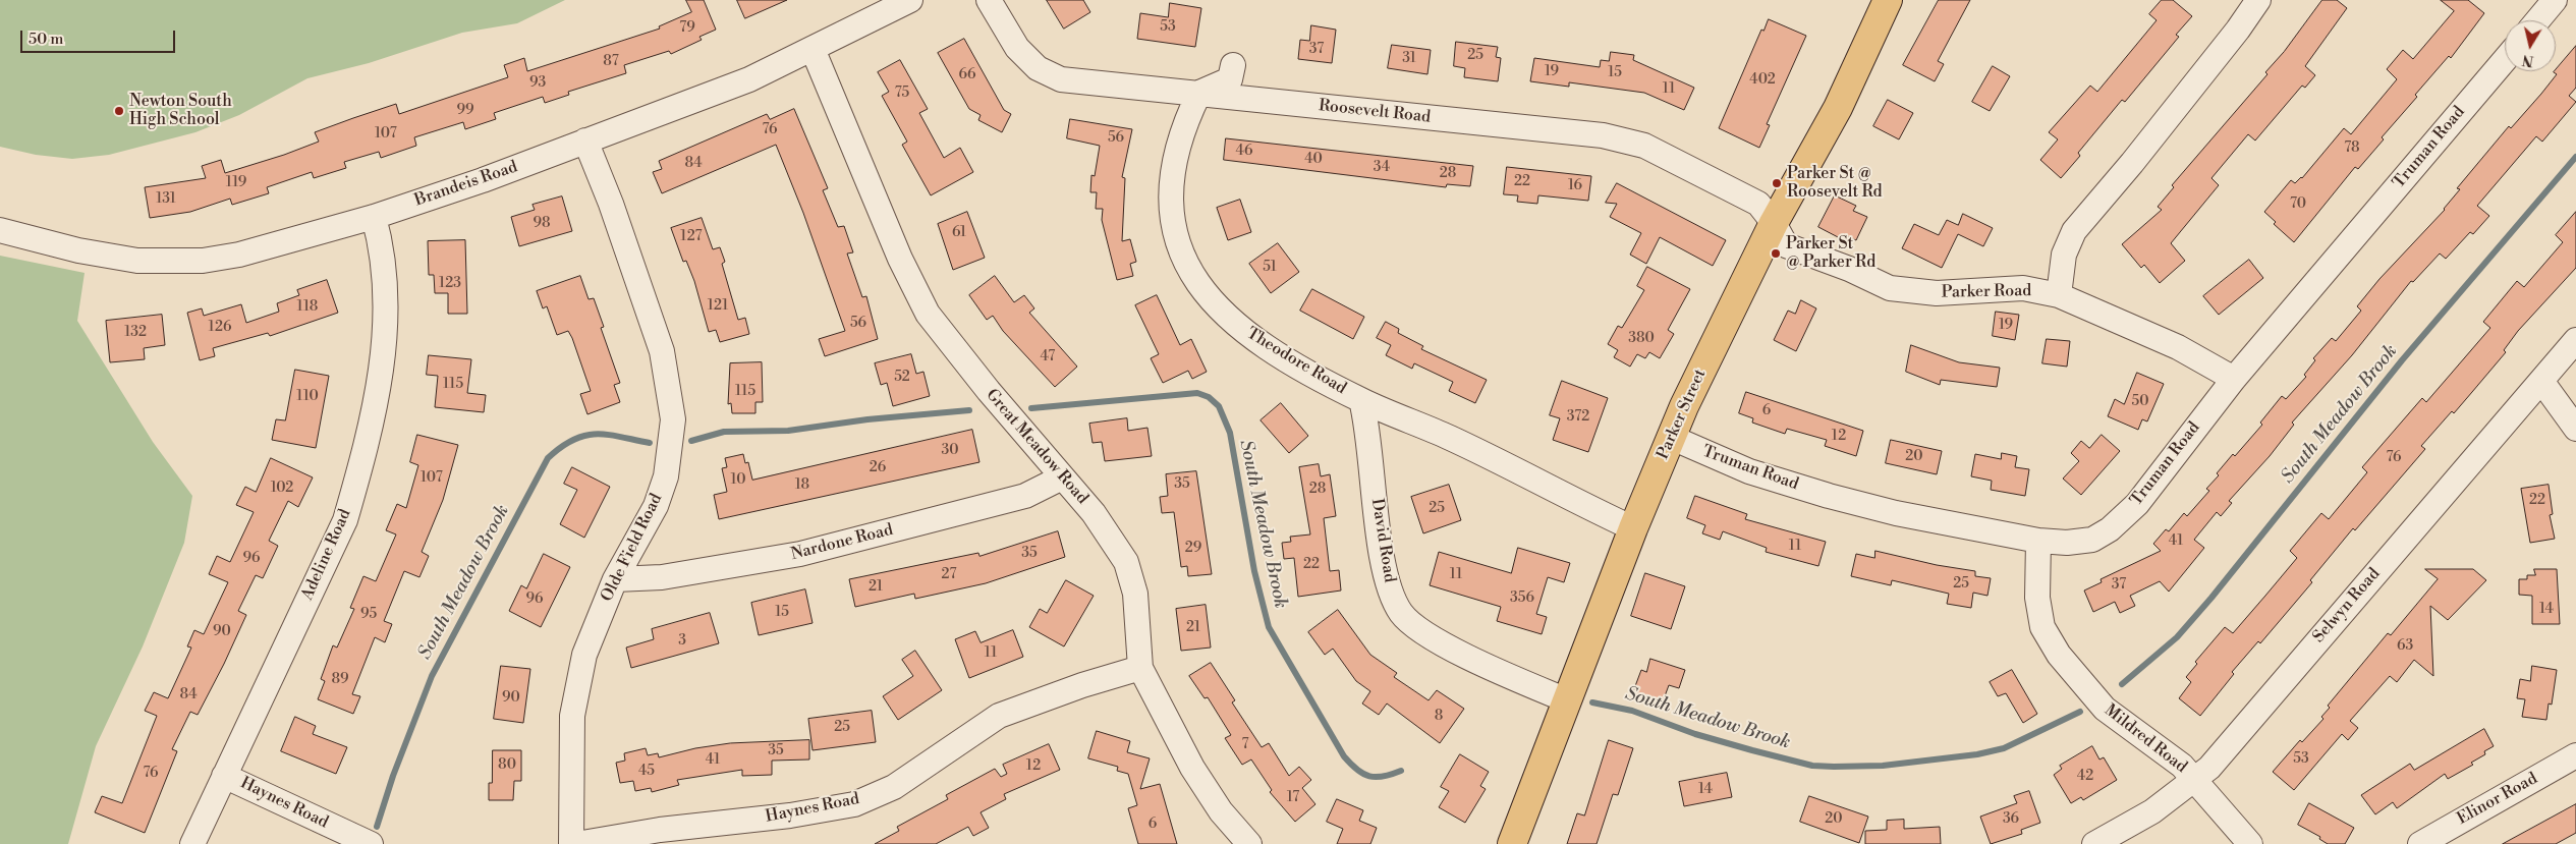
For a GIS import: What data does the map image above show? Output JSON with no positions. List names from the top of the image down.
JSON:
{
  "streets": {
    "main road": ["Parker Street"],
    "street": [
      "Roosevelt Road",
      "Truman Road",
      "Brandeis Road",
      "Parker Road",
      "Theodore Road",
      "Great Meadow Road",
      "David Road",
      "Nardone Road",
      "Olde Field Road",
      "Adeline Road",
      "Selwyn Road",
      "Mildred Road",
      "Elinor Road",
      "Haynes Road"
    ]
  },
  "crossings": [
    ["Roosevelt Road", "Parker Road"],
    ["Roosevelt Road", "Theodore Road"],
    ["Roosevelt Road", "Parker Street"],
    ["Truman Road", "Parker Road"],
    ["Truman Road", "Parker Street"],
    ["Truman Road", "Mildred Road"],
    ["Brandeis Road", "Great Meadow Road"],
    ["Brandeis Road", "Olde Field Road"],
    ["Brandeis Road", "Adeline Road"],
    ["Parker Road", "Parker Street"],
    ["Theodore Road", "Parker Street"],
    ["Theodore Road", "David Road"],
    ["Parker Street", "David Road"],
    ["Great Meadow Road", "Nardone Road"],
    ["Great Meadow Road", "Haynes Road"],
    ["Nardone Road", "Olde Field Road"],
    ["Adeline Road", "Haynes Road"],
    ["Selwyn Road", "Mildred Road"]
  ],
  "water": ["South Meadow Brook"],
  "places": ["Newton South High School", "Parker St @ Roosevelt Rd", "Parker St @ Parker Rd"],
  "house_numbers": [
    "53",
    "79",
    "37",
    "25",
    "31",
    "87",
    "19",
    "15",
    "66",
    "402",
    "93",
    "11",
    "75",
    "99",
    "76",
    "107",
    "56",
    "78",
    "46",
    "40",
    "84",
    "34",
    "28",
    "22",
    "119",
    "16",
    "131",
    "70",
    "98",
    "61",
    "127",
    "51",
    "123",
    "121",
    "118",
    "56",
    "19",
    "126",
    "132",
    "380",
    "47",
    "52",
    "115",
    "115",
    "110",
    "50",
    "6",
    "372",
    "12",
    "30",
    "20",
    "76",
    "26",
    "107",
    "10",
    "35",
    "18",
    "102",
    "28",
    "22",
    "25",
    "41",
    "11",
    "29",
    "35",
    "96",
    "22",
    "27",
    "11",
    "25",
    "37",
    "21",
    "356",
    "96",
    "14",
    "15",
    "95",
    "21",
    "90",
    "3",
    "63",
    "11",
    "89",
    "84",
    "90",
    "8",
    "25",
    "7",
    "35",
    "53",
    "41",
    "80",
    "12",
    "45",
    "76",
    "42",
    "14",
    "17",
    "20",
    "36",
    "6"
  ],
  "scale_bar": "50 m",
  "north": "bottom"
}
